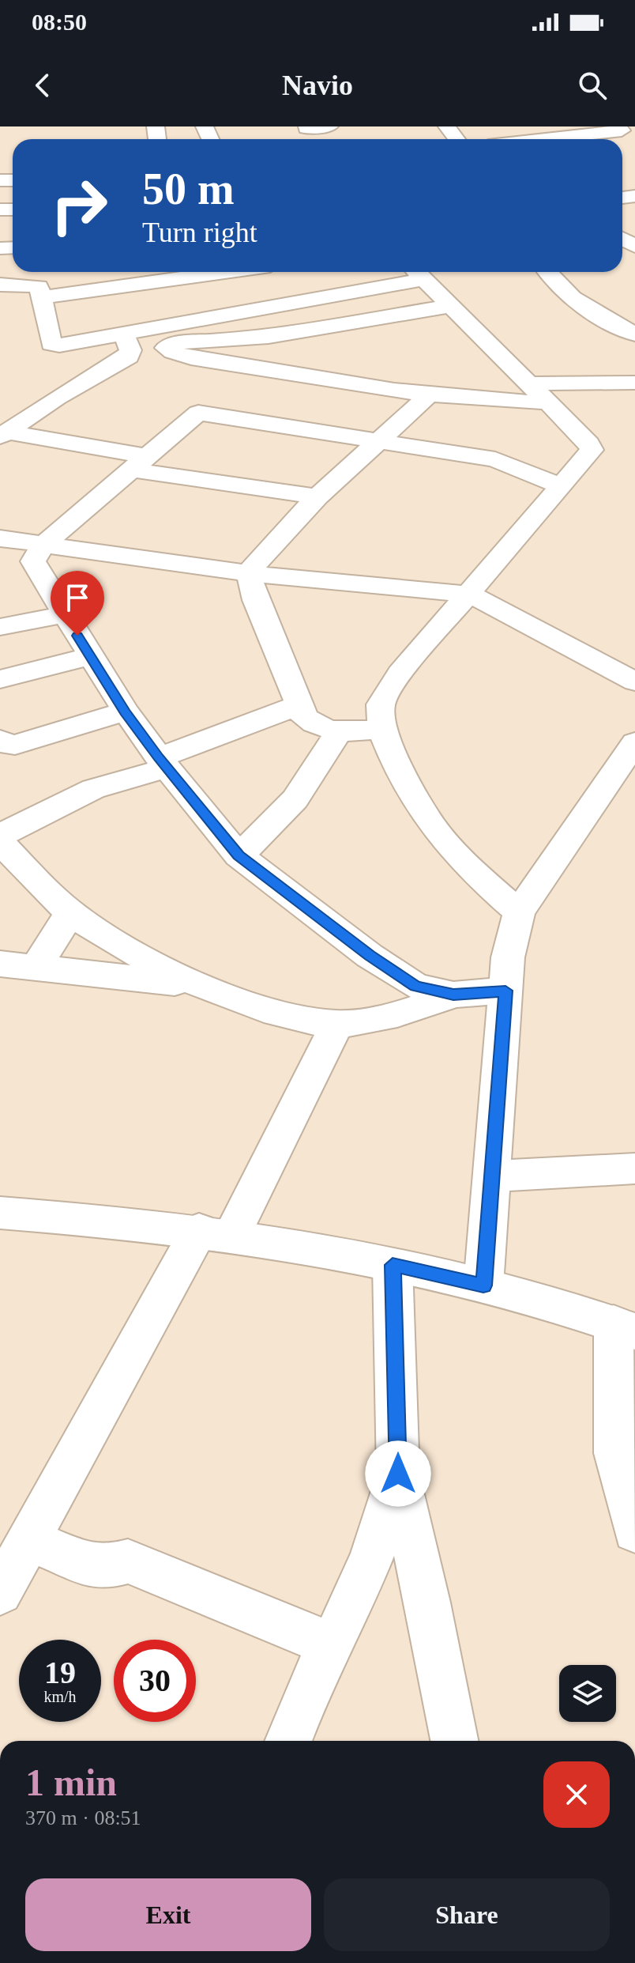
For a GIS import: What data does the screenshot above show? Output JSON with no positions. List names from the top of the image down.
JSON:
{
  "page": {
    "status": "08:50",
    "header": "Navio",
    "turn": ["50 m", "Turn right"],
    "speed": "19 km/h",
    "limit": "30",
    "heading": ["1 min", "370 m · 08:51"],
    "buttons": ["Exit", "Share"]
  }
}
